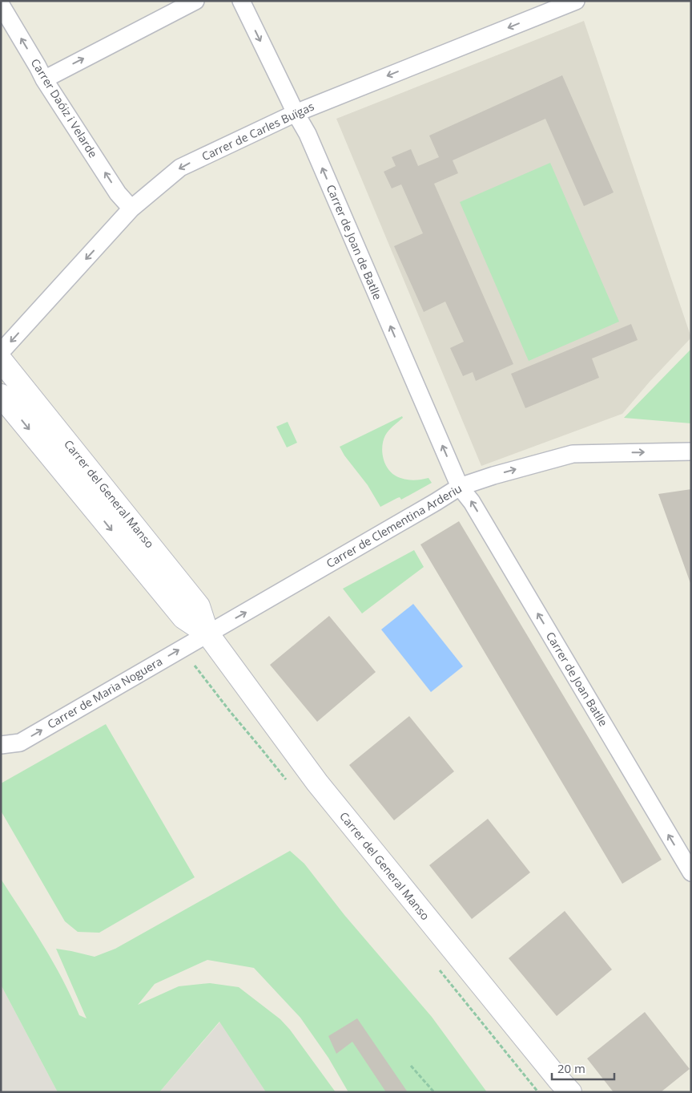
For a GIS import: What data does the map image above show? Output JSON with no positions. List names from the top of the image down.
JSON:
{
  "streets": {
    "street": [
      "Carrer Daóiz i Velarde",
      "Carrer de Carles Buïgas",
      "Carrer de Joan de Batlle",
      "Carrer del General Manso",
      "Carrer de Clementina Arderiu",
      "Carrer de Joan Batlle",
      "Carrer de Maria Noguera"
    ]
  },
  "crossings": [
    ["Carrer Daóiz i Velarde", "Carrer de Carles Buïgas"],
    ["Carrer de Carles Buïgas", "Carrer de Joan de Batlle"],
    ["Carrer de Joan de Batlle", "Carrer de Clementina Arderiu"],
    ["Carrer de Joan de Batlle", "Carrer de Joan Batlle"],
    ["Carrer del General Manso", "Carrer de Clementina Arderiu"],
    ["Carrer del General Manso", "Carrer de Maria Noguera"],
    ["Carrer de Clementina Arderiu", "Carrer de Joan Batlle"],
    ["Carrer de Clementina Arderiu", "Carrer de Maria Noguera"]
  ],
  "one_way": [
    "Carrer Daóiz i Velarde",
    "Carrer de Carles Buïgas",
    "Carrer de Clementina Arderiu",
    "Carrer de Joan Batlle",
    "Carrer de Maria Noguera"
  ],
  "scale_bar": "20 m"
}
